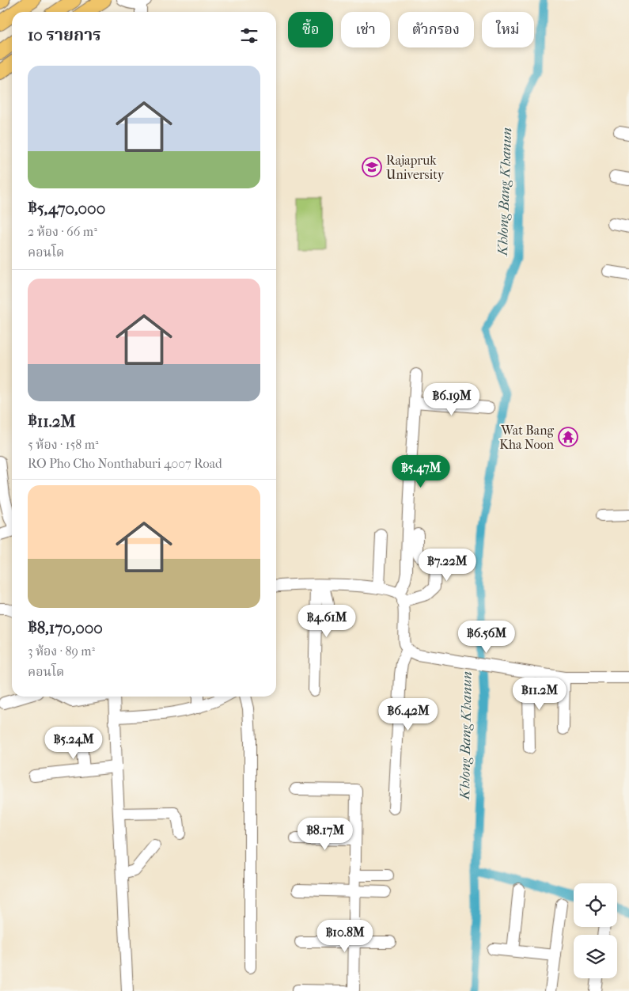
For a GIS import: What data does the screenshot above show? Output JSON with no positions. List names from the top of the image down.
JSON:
{
  "water": ["Khlong Bang Khanun"],
  "places": {
    "school or university": ["Rajapruk University"],
    "temple": ["Wat Bang Kha Noon"]
  },
  "page": {
    "chip": [
      "ซื้อ",
      "เช่า",
      "ตัวกรอง",
      "ใหม่"
    ],
    "heading": "10 รายการ",
    "list": [
      {
        "name": "฿5,470,000",
        "note": "2 ห้อง · 66 m² · คอนโด"
      },
      {
        "name": "฿11.2M",
        "note": "5 ห้อง · 158 m² · RO Pho Cho Nonthaburi 4007 Road"
      },
      {
        "name": "฿8,170,000",
        "note": "3 ห้อง · 89 m² · คอนโด"
      }
    ],
    "price": [
      "฿6.19M",
      "฿5.47M",
      "฿7.22M",
      "฿4.61M",
      "฿6.56M",
      "฿11.2M",
      "฿6.42M",
      "฿5.24M",
      "฿8.17M",
      "฿10.8M"
    ]
  }
}
